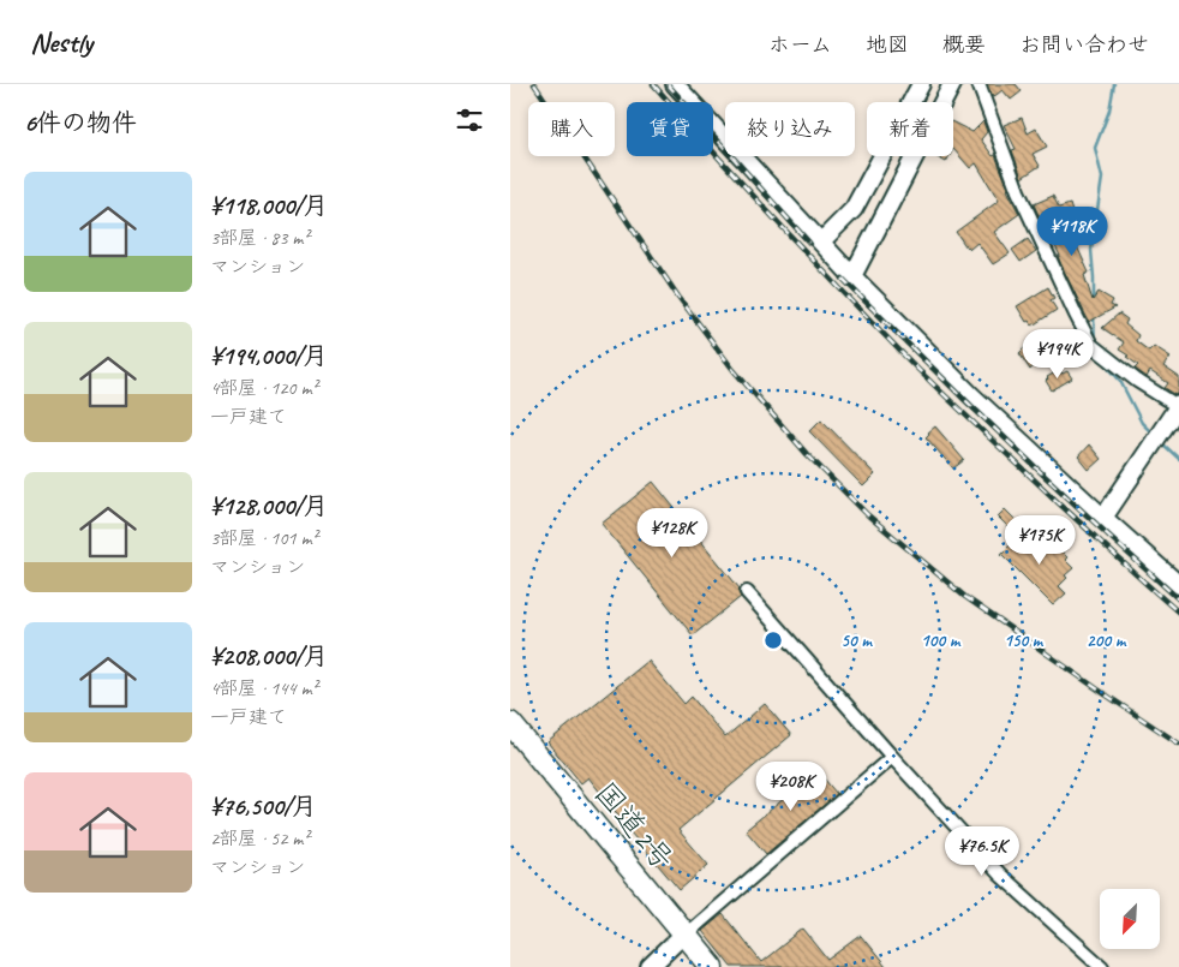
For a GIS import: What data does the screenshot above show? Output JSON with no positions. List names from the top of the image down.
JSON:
{
  "streets": {
    "highway": ["国道2号"]
  },
  "north": "bottom left",
  "page": {
    "header": "Nestly",
    "nav": [
      "ホーム",
      "地図",
      "概要",
      "お問い合わせ"
    ],
    "heading": "6件の物件",
    "chip": [
      "購入",
      "賃貸",
      "絞り込み",
      "新着"
    ],
    "list": [
      {
        "name": "¥118,000/月",
        "note": "3部屋 · 83 m² · マンション"
      },
      {
        "name": "¥194,000/月",
        "note": "4部屋 · 120 m² · 一戸建て"
      },
      {
        "name": "¥128,000/月",
        "note": "3部屋 · 101 m² · マンション"
      },
      {
        "name": "¥208,000/月",
        "note": "4部屋 · 144 m² · 一戸建て"
      },
      {
        "name": "¥76,500/月",
        "note": "2部屋 · 52 m² · マンション"
      }
    ],
    "price": [
      "¥118K",
      "¥194K",
      "¥128K",
      "¥175K",
      "¥208K",
      "¥76.5K"
    ]
  },
  "rings": [
    "50 m",
    "100 m",
    "150 m",
    "200 m"
  ]
}
